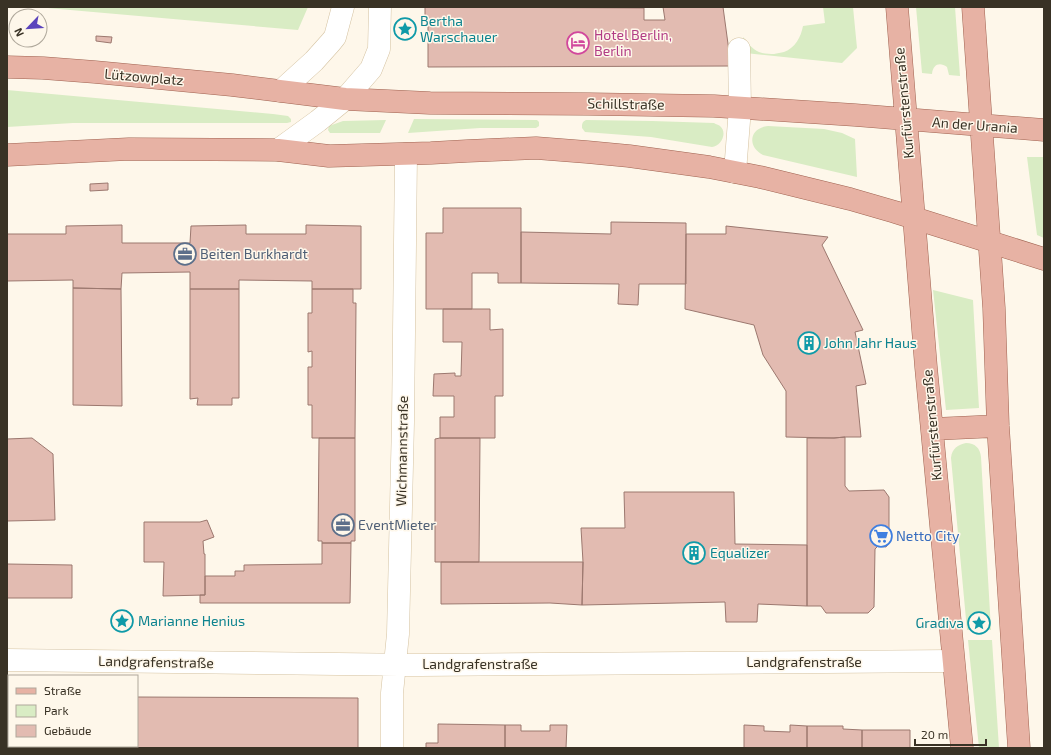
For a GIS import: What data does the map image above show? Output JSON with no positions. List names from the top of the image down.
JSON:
{
  "streets": {
    "main road": [
      "Lützowplatz",
      "Kurfürstenstraße",
      "Schillstraße",
      "An der Urania"
    ],
    "street": ["Wichmannstraße", "Landgrafenstraße"]
  },
  "crossings": [
    ["Lützowplatz", "Schillstraße"],
    ["Kurfürstenstraße", "Schillstraße"],
    ["Kurfürstenstraße", "An der Urania"],
    ["Kurfürstenstraße", "Landgrafenstraße"],
    ["Schillstraße", "An der Urania"],
    ["Wichmannstraße", "Landgrafenstraße"]
  ],
  "places": {
    "place": ["Bertha Warschauer", "Marianne Henius", "Gradiva"],
    "hotel": ["Hotel Berlin, Berlin"],
    "office": ["Beiten Burkhardt", "EventMieter"],
    "building": ["John Jahr Haus", "Equalizer"],
    "supermarket": ["Netto City"]
  },
  "legend": ["Straße", "Park", "Gebäude"],
  "scale_bar": "20 m",
  "north": "bottom left"
}
